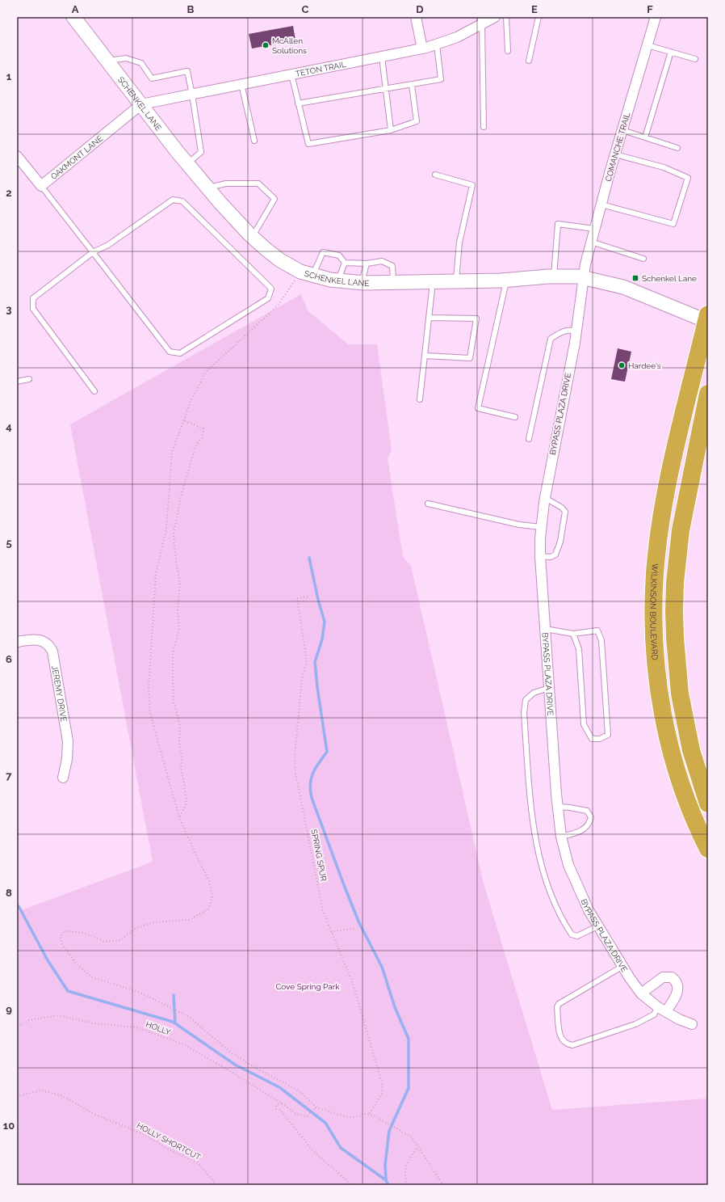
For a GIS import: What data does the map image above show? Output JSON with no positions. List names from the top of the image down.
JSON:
{
  "streets": {
    "highway": ["WILKINSON BOULEVARD"],
    "street": [
      "TETON TRAIL",
      "SCHENKEL LANE",
      "COMANCHE TRAIL",
      "OAKMONT LANE",
      "BYPASS PLAZA DRIVE",
      "JEREMY DRIVE"
    ],
    "path": ["SPRING SPUR", "HOLLY", "HOLLY SHORTCUT"]
  },
  "crossings": [
    ["TETON TRAIL", "SCHENKEL LANE"],
    ["TETON TRAIL", "OAKMONT LANE"],
    ["SCHENKEL LANE", "COMANCHE TRAIL"],
    ["SCHENKEL LANE", "OAKMONT LANE"],
    ["SCHENKEL LANE", "BYPASS PLAZA DRIVE"],
    ["SCHENKEL LANE", "WILKINSON BOULEVARD"],
    ["COMANCHE TRAIL", "BYPASS PLAZA DRIVE"]
  ],
  "parks": ["Cove Spring Park"],
  "places": {
    "other": ["McAllen Solutions", "Hardee's"],
    "transit": ["Schenkel Lane"]
  },
  "grid": {
    "columns": [
      "A",
      "B",
      "C",
      "D",
      "E",
      "F"
    ],
    "rows": [
      "1",
      "2",
      "3",
      "4",
      "5",
      "6",
      "7",
      "8",
      "9",
      "10"
    ]
  }
}
